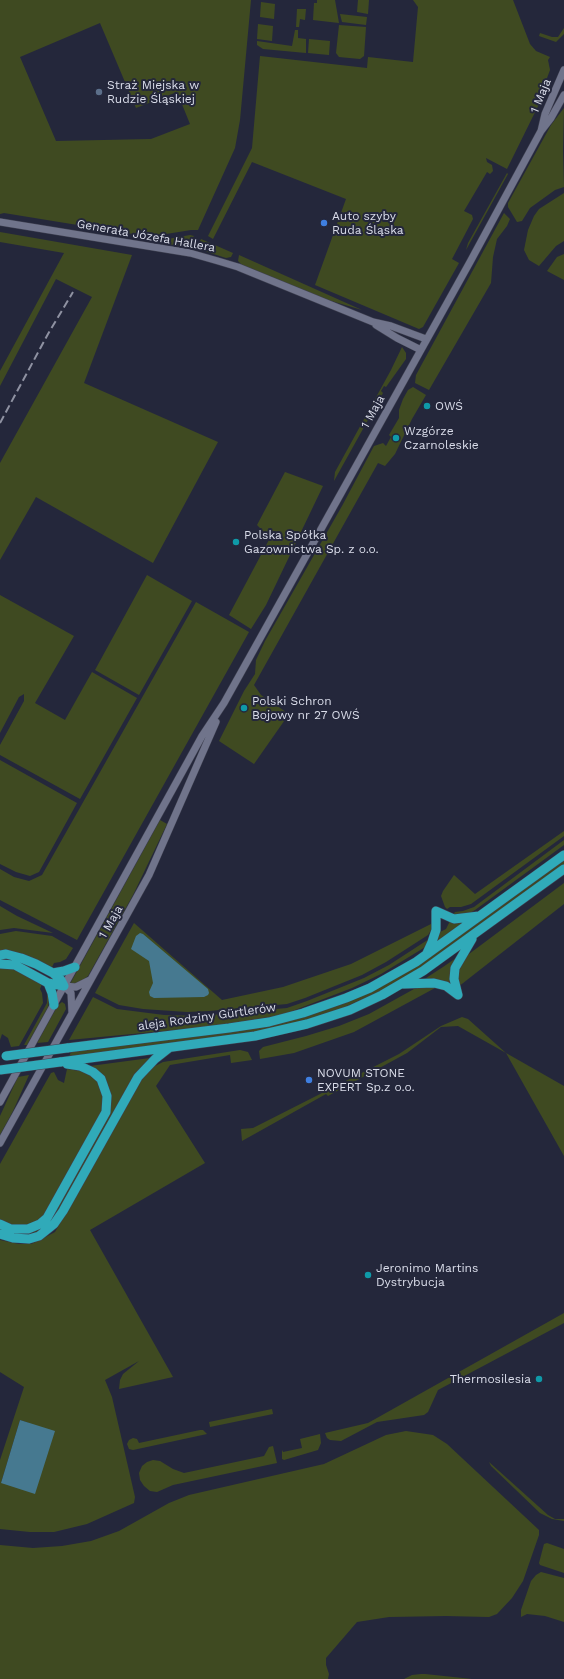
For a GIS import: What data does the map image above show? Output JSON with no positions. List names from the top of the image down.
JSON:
{
  "streets": {
    "main road": ["aleja Rodziny Gürtlerów"],
    "street": ["1 Maja", "Generała Józefa Hallera"]
  },
  "crossings": [
    ["1 Maja", "Generała Józefa Hallera"]
  ],
  "places": [
    "Straż Miejska w Rudzie Śląskiej",
    "Auto szyby Ruda Śląska",
    "OWŚ",
    "Wzgórze Czarnoleskie",
    "Polska Spółka Gazownictwa Sp. z o.o.",
    "Polski Schron Bojowy nr 27 OWŚ",
    "NOVUM STONE EXPERT Sp.z o.o.",
    "Jeronimo Martins Dystrybucja",
    "Thermosilesia"
  ]
}
